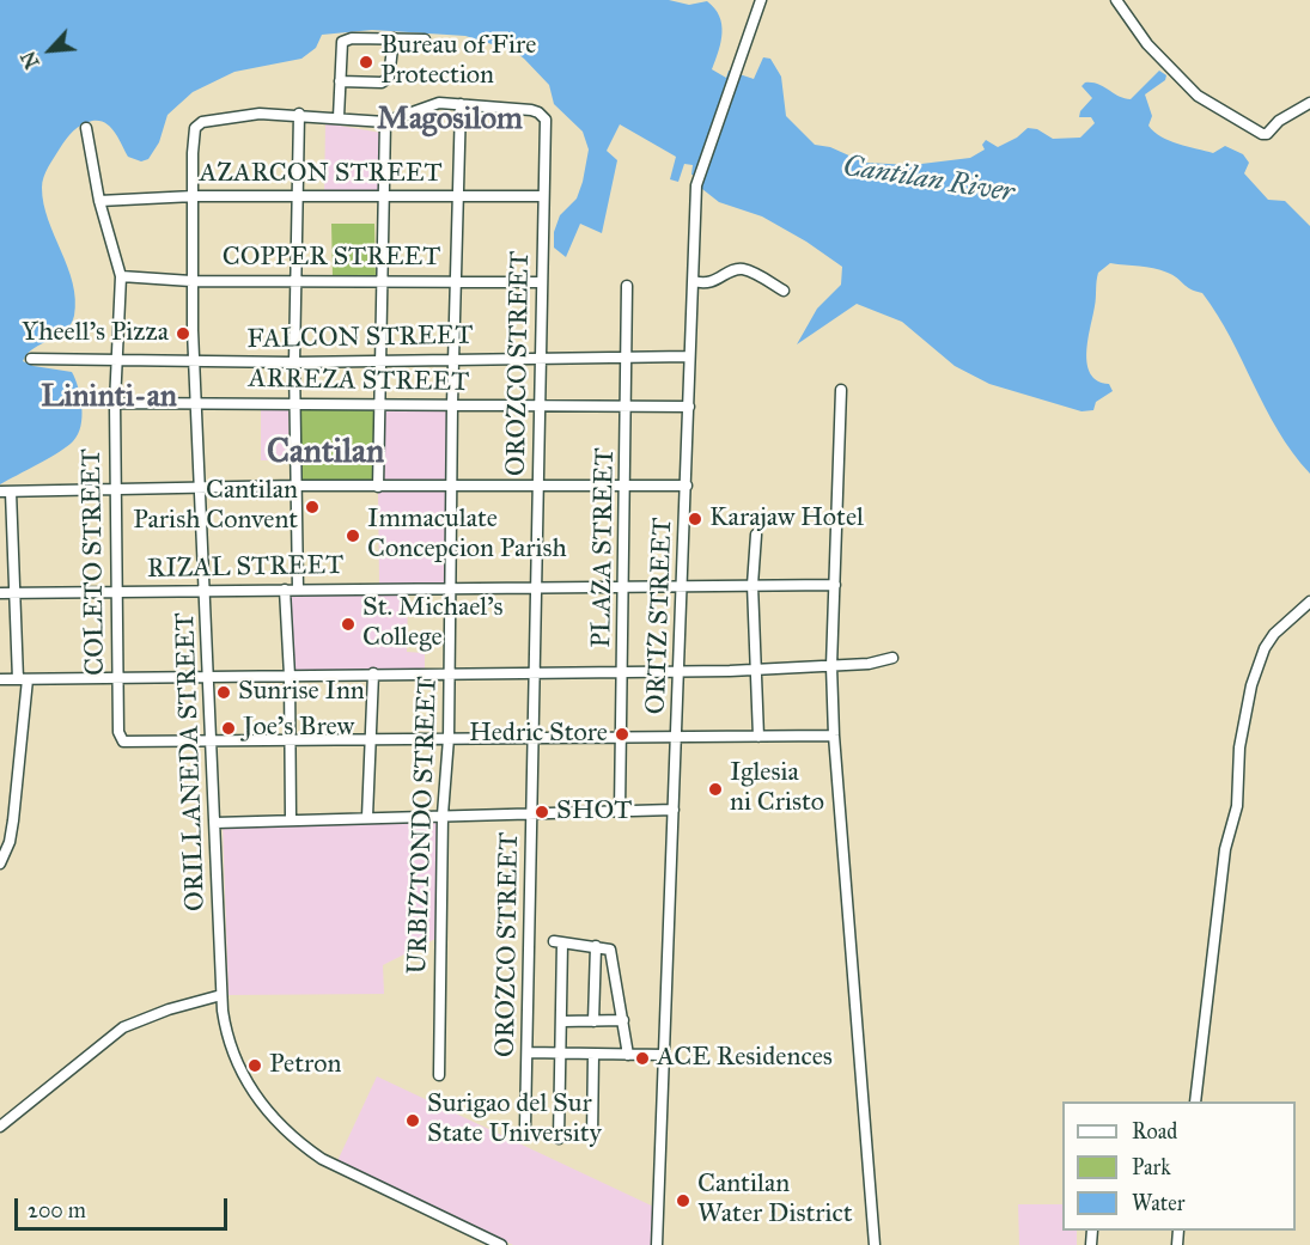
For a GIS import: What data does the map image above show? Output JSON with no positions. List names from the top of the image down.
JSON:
{
  "streets": {
    "street": [
      "AZARCON STREET",
      "COPPER STREET",
      "FALCON STREET",
      "OROZCO STREET",
      "ARREZA STREET",
      "PLAZA STREET",
      "COLETO STREET",
      "RIZAL STREET",
      "ORTIZ STREET",
      "ORILLANEDA STREET",
      "URBIZTONDO STREET"
    ]
  },
  "crossings": [
    ["AZARCON STREET", "OROZCO STREET"],
    ["AZARCON STREET", "COLETO STREET"],
    ["AZARCON STREET", "ORILLANEDA STREET"],
    ["AZARCON STREET", "URBIZTONDO STREET"],
    ["COPPER STREET", "OROZCO STREET"],
    ["COPPER STREET", "COLETO STREET"],
    ["COPPER STREET", "ORILLANEDA STREET"],
    ["COPPER STREET", "URBIZTONDO STREET"],
    ["FALCON STREET", "OROZCO STREET"],
    ["FALCON STREET", "PLAZA STREET"],
    ["FALCON STREET", "COLETO STREET"],
    ["FALCON STREET", "ORTIZ STREET"],
    ["FALCON STREET", "ORILLANEDA STREET"],
    ["FALCON STREET", "URBIZTONDO STREET"],
    ["OROZCO STREET", "ARREZA STREET"],
    ["OROZCO STREET", "RIZAL STREET"],
    ["OROZCO STREET", "URBIZTONDO STREET"],
    ["ARREZA STREET", "PLAZA STREET"],
    ["ARREZA STREET", "COLETO STREET"],
    ["ARREZA STREET", "ORTIZ STREET"],
    ["ARREZA STREET", "ORILLANEDA STREET"],
    ["ARREZA STREET", "URBIZTONDO STREET"],
    ["PLAZA STREET", "RIZAL STREET"],
    ["COLETO STREET", "RIZAL STREET"],
    ["COLETO STREET", "ORILLANEDA STREET"],
    ["RIZAL STREET", "ORTIZ STREET"],
    ["RIZAL STREET", "ORILLANEDA STREET"],
    ["RIZAL STREET", "URBIZTONDO STREET"]
  ],
  "districts": ["Magosilom", "Lininti-an", "Cantilan"],
  "water": ["Cantilan River"],
  "places": [
    "Bureau of Fire Protection",
    "Yheell's Pizza",
    "Cantilan Parish Convent",
    "Karajaw Hotel",
    "Immaculate Concepcion Parish",
    "St. Michael's College",
    "Sunrise Inn",
    "Joe’s Brew",
    "Hedric Store",
    "Iglesia ni Cristo",
    "SHOT",
    "ACE Residences",
    "Petron",
    "Surigao del Sur State University",
    "Cantilan Water District"
  ],
  "legend": ["Road", "Park", "Water"],
  "scale_bar": "200 m",
  "north": "bottom left"
}
